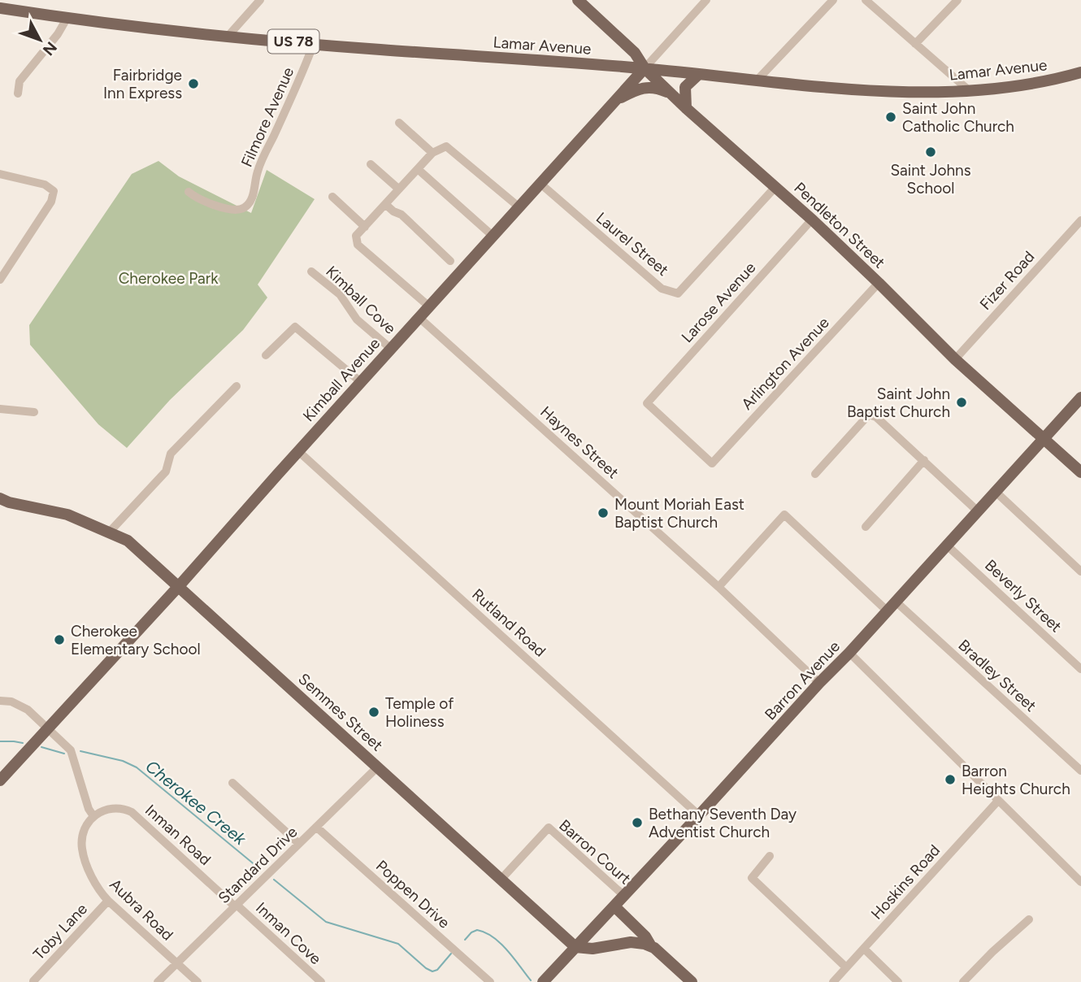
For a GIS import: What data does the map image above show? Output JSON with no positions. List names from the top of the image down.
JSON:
{
  "streets": {
    "main road": [
      "US 78",
      "Lamar Avenue",
      "Pendleton Street",
      "Kimball Avenue",
      "Barron Avenue",
      "Semmes Street"
    ],
    "street": [
      "Filmore Avenue",
      "Laurel Street",
      "Fizer Road",
      "Kimball Cove",
      "Larose Avenue",
      "Arlington Avenue",
      "Haynes Street",
      "Beverly Street",
      "Rutland Road",
      "Bradley Street",
      "Inman Road",
      "Barron Court",
      "Standard Drive",
      "Hoskins Road",
      "Poppen Drive",
      "Aubra Road",
      "Toby Lane",
      "Inman Cove"
    ]
  },
  "crossings": [
    ["Lamar Avenue", "Filmore Avenue"],
    ["Lamar Avenue", "Pendleton Street"],
    ["Lamar Avenue", "Kimball Avenue"],
    ["Pendleton Street", "Laurel Street"],
    ["Pendleton Street", "Fizer Road"],
    ["Pendleton Street", "Larose Avenue"],
    ["Pendleton Street", "Arlington Avenue"],
    ["Pendleton Street", "Kimball Avenue"],
    ["Pendleton Street", "Barron Avenue"],
    ["Laurel Street", "Kimball Avenue"],
    ["Kimball Cove", "Kimball Avenue"],
    ["Larose Avenue", "Arlington Avenue"],
    ["Kimball Avenue", "Haynes Street"],
    ["Kimball Avenue", "Rutland Road"],
    ["Kimball Avenue", "Semmes Street"],
    ["Haynes Street", "Bradley Street"],
    ["Haynes Street", "Barron Avenue"],
    ["Beverly Street", "Barron Avenue"],
    ["Rutland Road", "Barron Avenue"],
    ["Bradley Street", "Barron Avenue"],
    ["Barron Avenue", "Semmes Street"],
    ["Barron Avenue", "Barron Court"],
    ["Semmes Street", "Barron Court"],
    ["Semmes Street", "Standard Drive"],
    ["Inman Road", "Standard Drive"],
    ["Inman Road", "Aubra Road"],
    ["Inman Road", "Inman Cove"],
    ["Standard Drive", "Poppen Drive"],
    ["Standard Drive", "Aubra Road"],
    ["Standard Drive", "Inman Cove"],
    ["Aubra Road", "Toby Lane"]
  ],
  "water": ["Cherokee Creek"],
  "parks": ["Cherokee Park"],
  "places": [
    "Fairbridge Inn Express",
    "Saint John Catholic Church",
    "Saint Johns School",
    "Saint John Baptist Church",
    "Mount Moriah East Baptist Church",
    "Cherokee Elementary School",
    "Temple of Holiness",
    "Barron Heights Church",
    "Bethany Seventh Day Adventist Church"
  ],
  "north": "bottom right"
}
